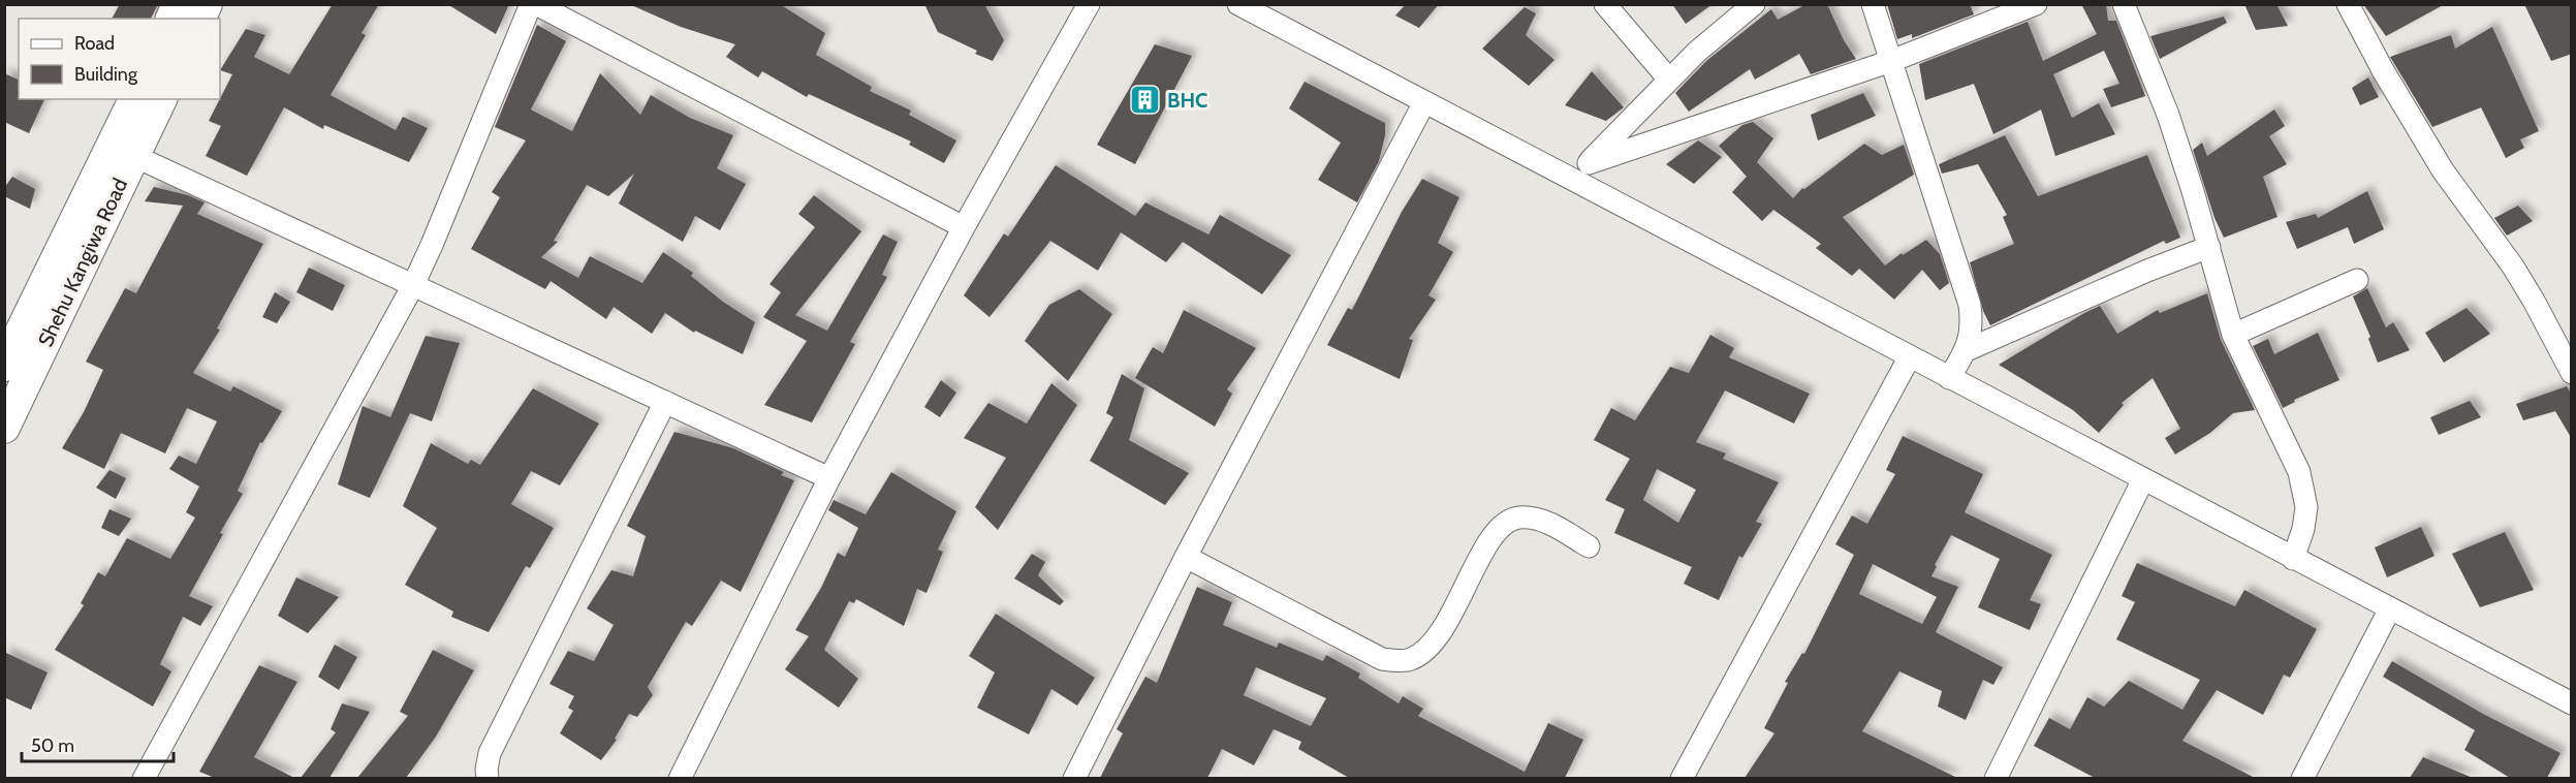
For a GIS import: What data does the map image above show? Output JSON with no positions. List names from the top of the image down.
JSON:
{
  "streets": {
    "main road": ["Shehu Kangiwa Road"]
  },
  "places": {
    "building": ["BHC"]
  },
  "legend": ["Road", "Building"],
  "scale_bar": "50 m"
}
